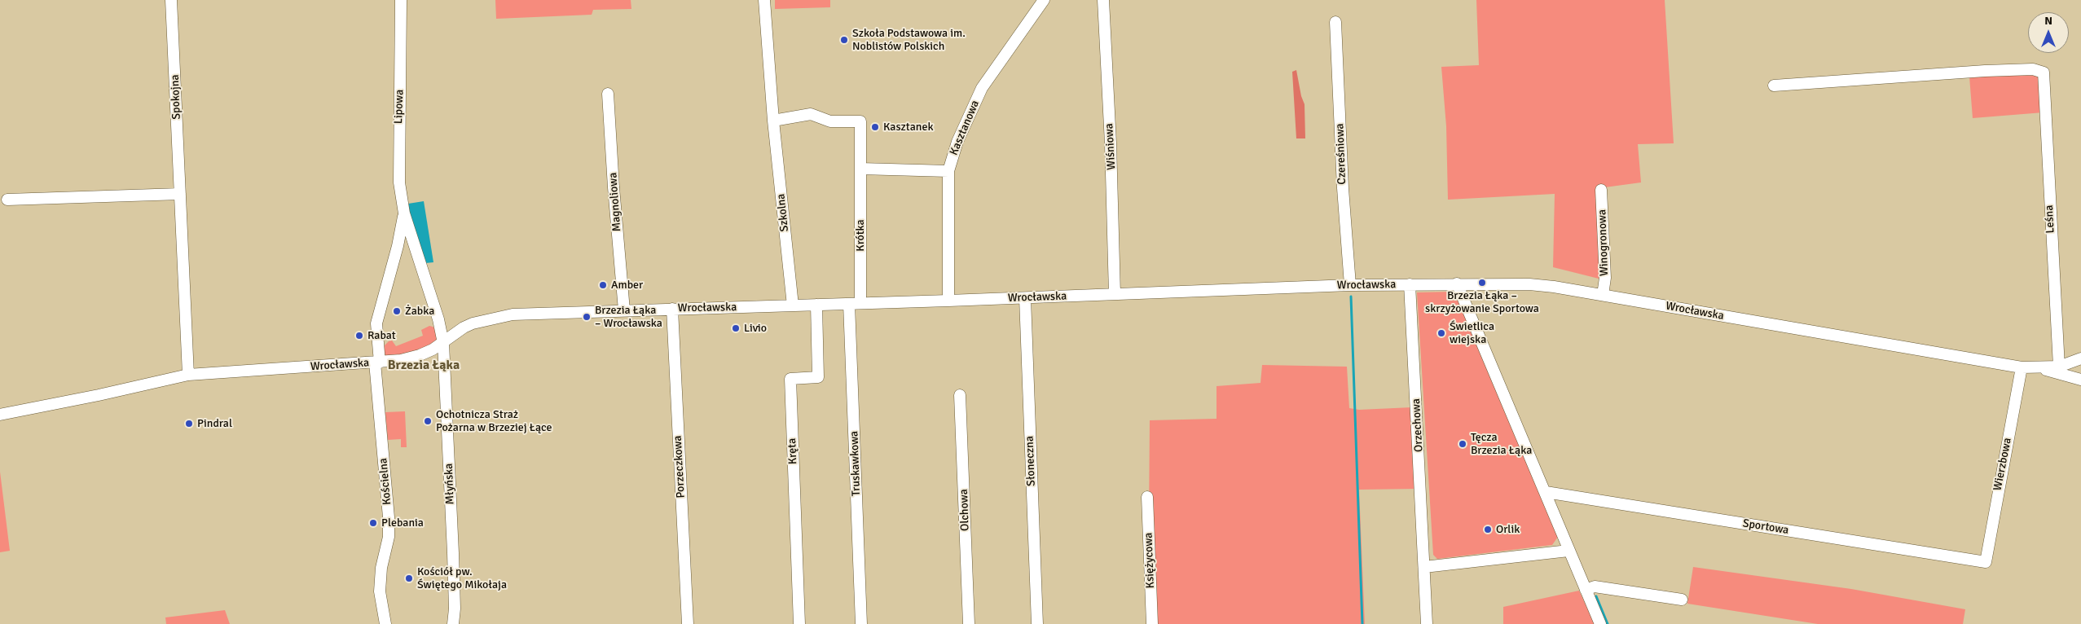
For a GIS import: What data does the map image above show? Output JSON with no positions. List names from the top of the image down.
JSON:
{
  "streets": {
    "street": [
      "Spokojna",
      "Lipowa",
      "Kasztanowa",
      "Wiśniowa",
      "Czereśniowa",
      "Magnoliowa",
      "Szkolna",
      "Leśna",
      "Krótka",
      "Winogronowa",
      "Wrocławska",
      "Orzechowa",
      "Kręta",
      "Słoneczna",
      "Truskawkowa",
      "Wierzbowa",
      "Porzeczkowa",
      "Kościelna",
      "Młyńska",
      "Olchowa",
      "Sportowa",
      "Księżycowa"
    ]
  },
  "crossings": [
    ["Spokojna", "Wrocławska"],
    ["Lipowa", "Wrocławska"],
    ["Lipowa", "Kościelna"],
    ["Lipowa", "Młyńska"],
    ["Kasztanowa", "Wrocławska"],
    ["Wiśniowa", "Wrocławska"],
    ["Czereśniowa", "Wrocławska"],
    ["Magnoliowa", "Wrocławska"],
    ["Szkolna", "Krótka"],
    ["Szkolna", "Wrocławska"],
    ["Leśna", "Wrocławska"],
    ["Krótka", "Wrocławska"],
    ["Krótka", "Truskawkowa"],
    ["Winogronowa", "Wrocławska"],
    ["Wrocławska", "Orzechowa"],
    ["Wrocławska", "Kręta"],
    ["Wrocławska", "Słoneczna"],
    ["Wrocławska", "Truskawkowa"],
    ["Wrocławska", "Wierzbowa"],
    ["Wrocławska", "Porzeczkowa"],
    ["Wrocławska", "Kościelna"],
    ["Wrocławska", "Młyńska"],
    ["Wierzbowa", "Sportowa"]
  ],
  "districts": ["Brzezia Łąka"],
  "places": [
    "Szkoła Podstawowa im. Noblistów Polskich",
    "Kasztanek",
    "Brzezia Łąka – skrzyżowanie Sportowa",
    "Amber",
    "Żabka",
    "Brzezia Łąka – Wrocławska",
    "Livio",
    "Świetlica wiejska",
    "Rabat",
    "Ochotnicza Straż Pożarna w Brzeziej Łące",
    "Pindral",
    "Tęcza Brzezia Łąka",
    "Plebania",
    "Orlik",
    "Kościół pw. Świętego Mikołaja"
  ],
  "north": "top"
}
